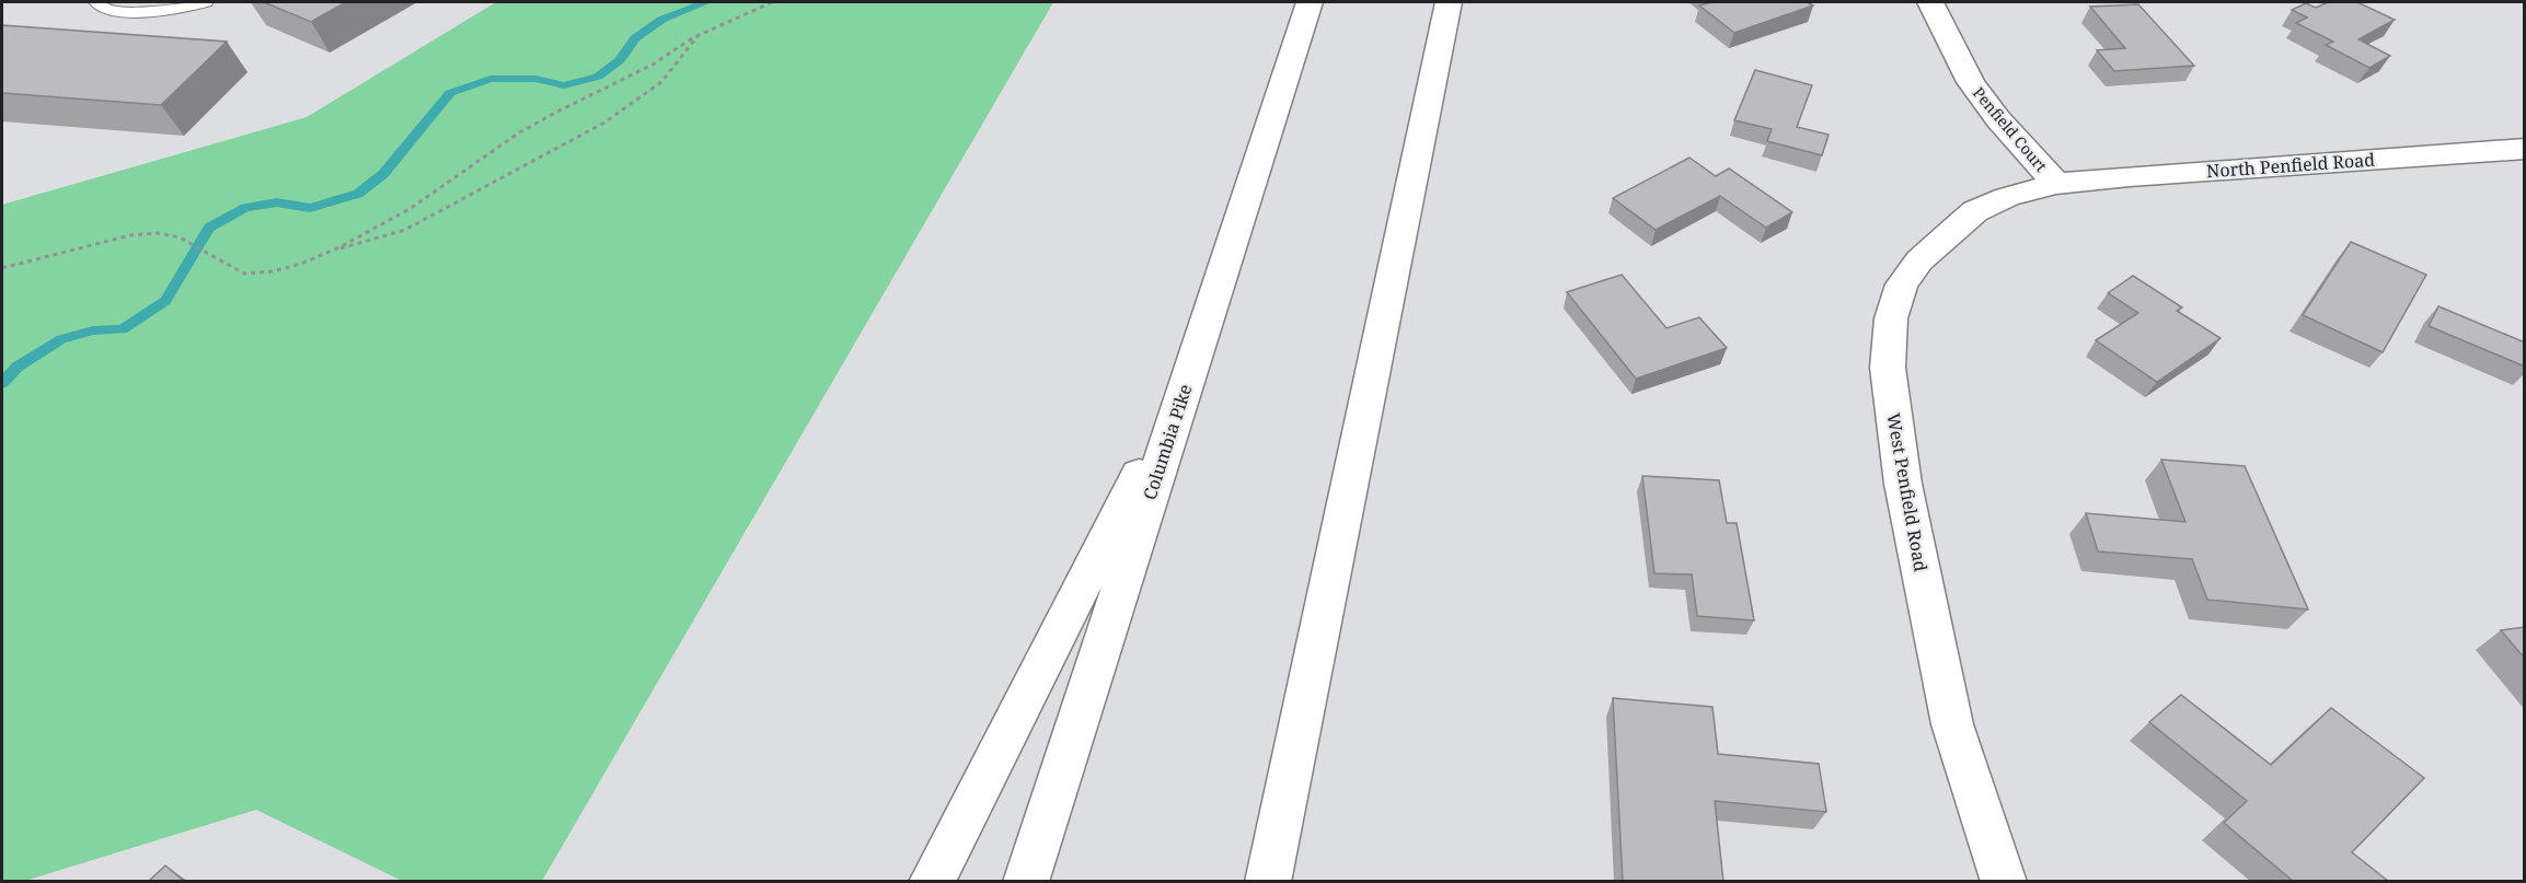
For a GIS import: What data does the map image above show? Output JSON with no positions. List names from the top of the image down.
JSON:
{
  "streets": {
    "main road": [
      "Penfield Court",
      "North Penfield Road",
      "Columbia Pike",
      "West Penfield Road"
    ]
  },
  "crossings": [
    ["Penfield Court", "North Penfield Road"],
    ["Penfield Court", "West Penfield Road"],
    ["North Penfield Road", "West Penfield Road"]
  ]
}
